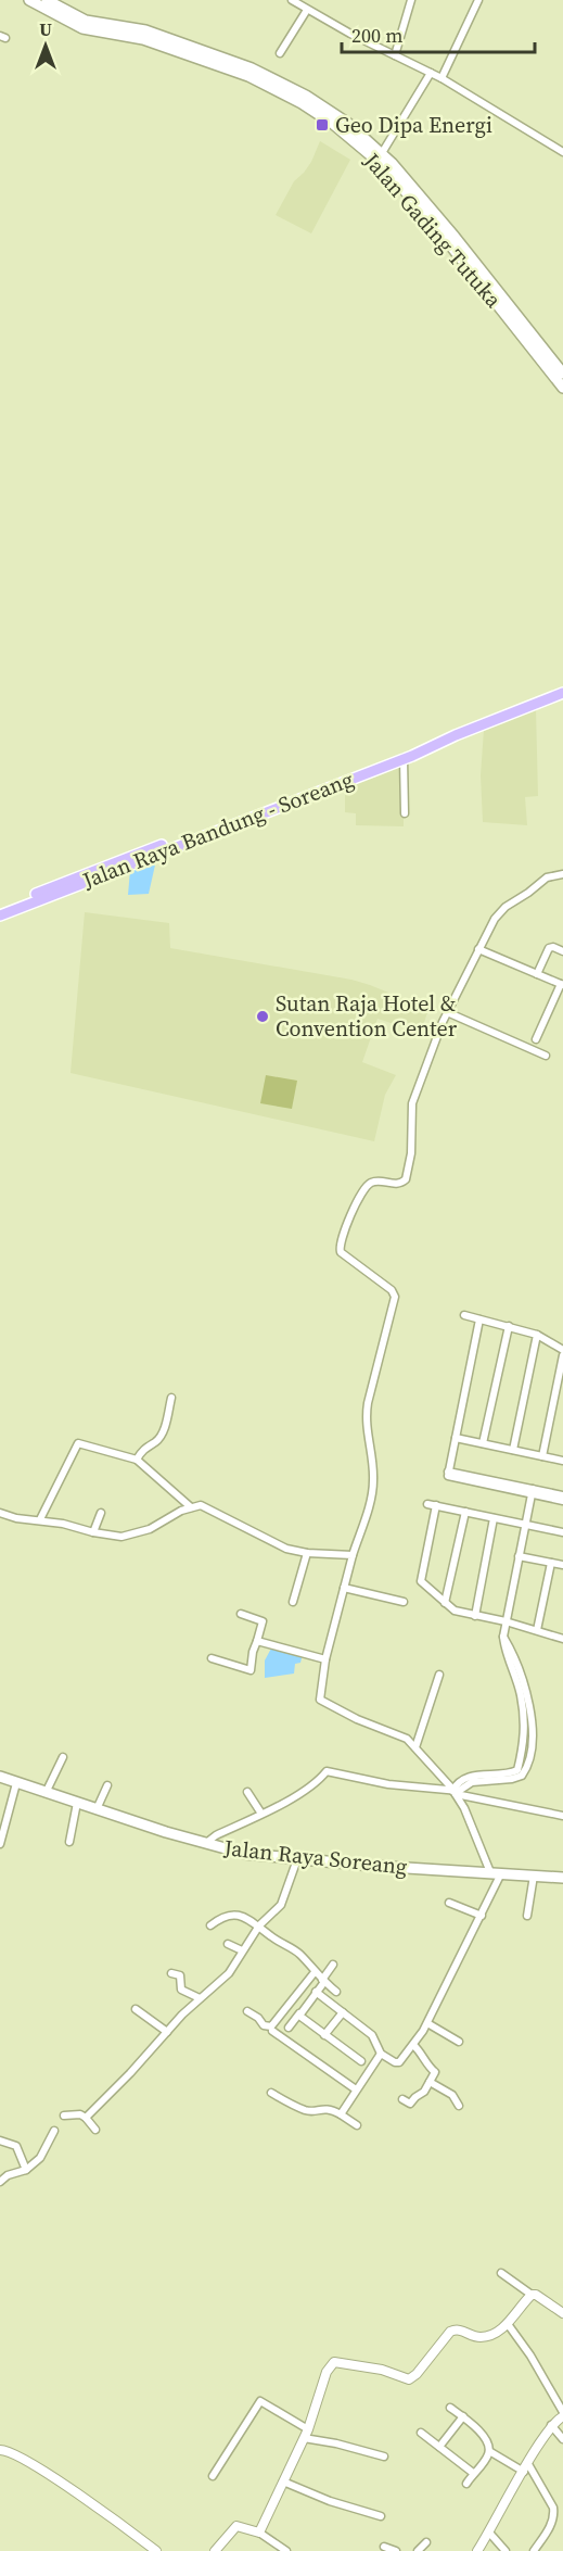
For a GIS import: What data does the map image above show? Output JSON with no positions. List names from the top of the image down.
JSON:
{
  "streets": {
    "main road": ["Jalan Gading Tutuka", "Jalan Raya Bandung - Soreang", "Jalan Raya Soreang"]
  },
  "places": {
    "transit": ["Geo Dipa Energi"],
    "other": ["Sutan Raja Hotel & Convention Center"]
  },
  "scale_bar": "200 m",
  "north": "top"
}
